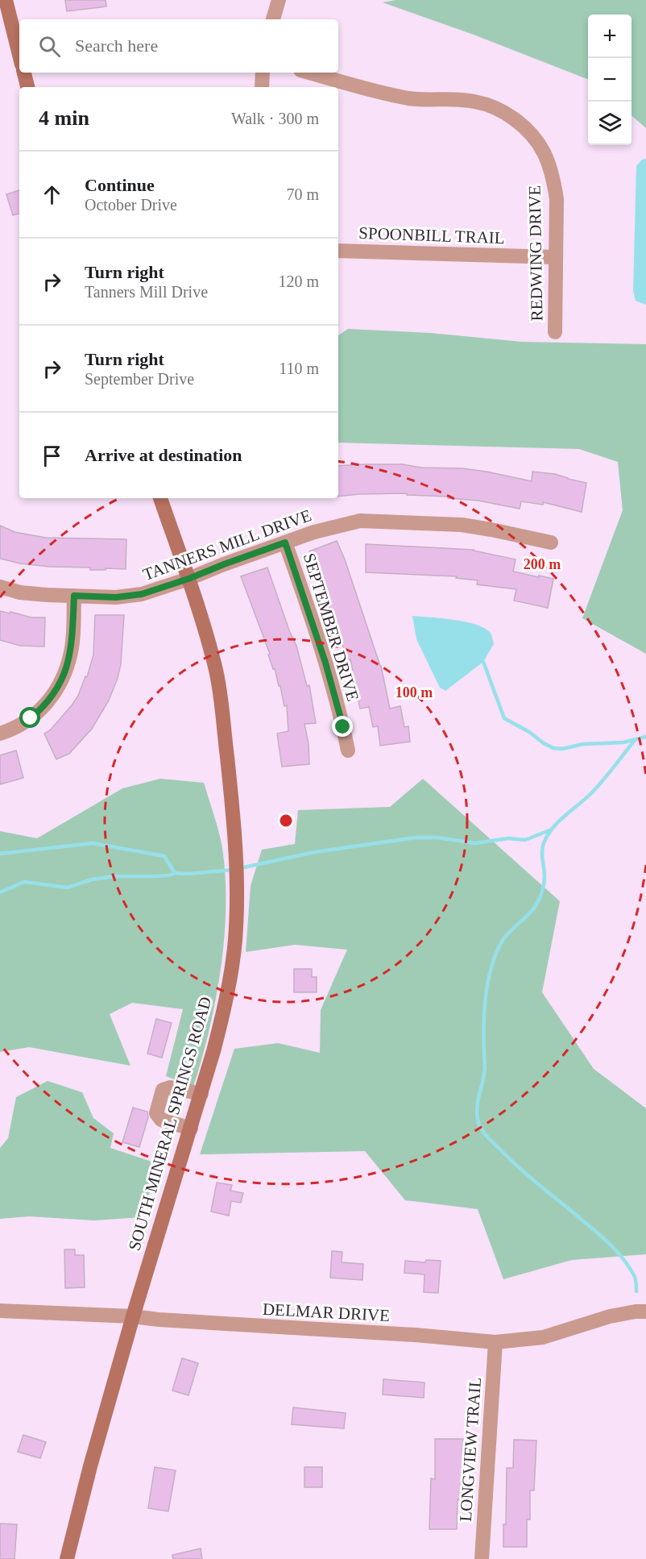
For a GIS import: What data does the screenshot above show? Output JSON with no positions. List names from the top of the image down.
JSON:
{
  "streets": {
    "street": [
      "SPOONBILL TRAIL",
      "REDWING DRIVE",
      "TANNERS MILL DRIVE",
      "SEPTEMBER DRIVE",
      "SOUTH MINERAL SPRINGS ROAD",
      "DELMAR DRIVE",
      "LONGVIEW TRAIL"
    ]
  },
  "crossings": [
    ["SPOONBILL TRAIL", "REDWING DRIVE"],
    ["TANNERS MILL DRIVE", "SEPTEMBER DRIVE"],
    ["TANNERS MILL DRIVE", "SOUTH MINERAL SPRINGS ROAD"],
    ["SOUTH MINERAL SPRINGS ROAD", "DELMAR DRIVE"],
    ["DELMAR DRIVE", "LONGVIEW TRAIL"]
  ],
  "page": {
    "map_buttons": ["+", "−"],
    "search": "Search here",
    "heading": ["4 min", "Walk · 300 m"],
    "list": [
      ["Continue", "October Drive", "70 m"],
      ["Turn right", "Tanners Mill Drive", "120 m"],
      ["Turn right", "September Drive", "110 m"],
      "Arrive at destination"
    ]
  },
  "rings": ["200 m", "100 m"]
}
